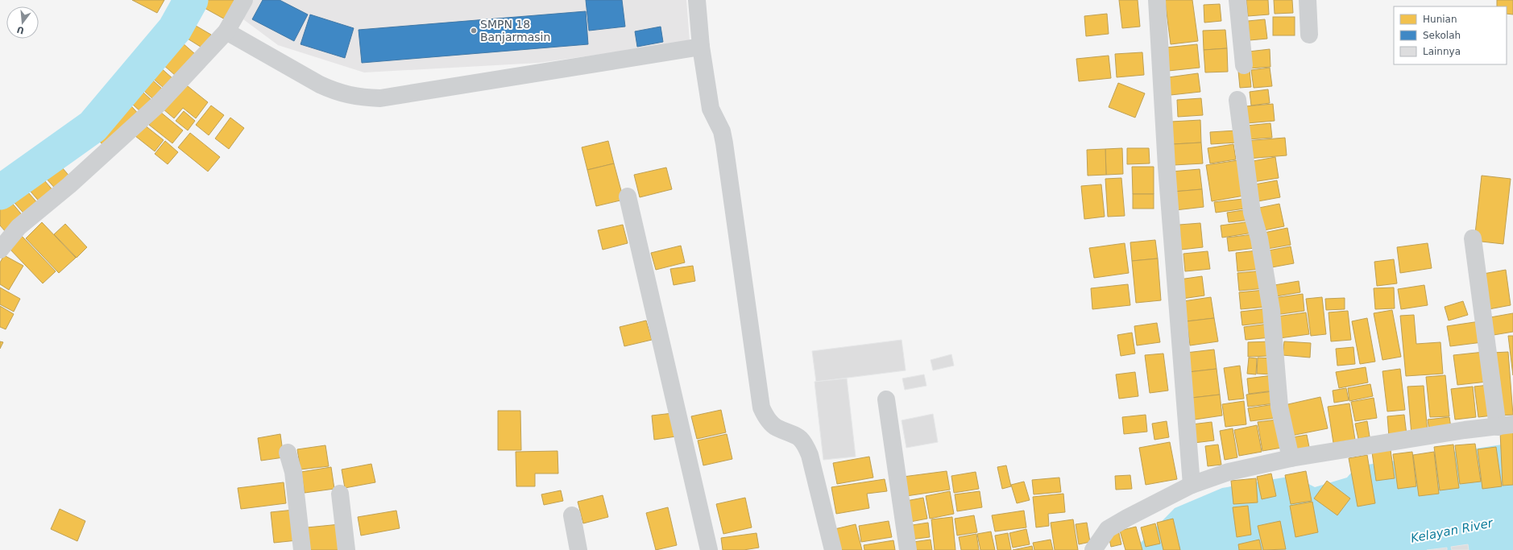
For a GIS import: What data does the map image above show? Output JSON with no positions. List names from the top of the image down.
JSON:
{
  "water": ["Kelayan River"],
  "places": ["SMPN 18 Banjarmasin"],
  "legend": ["Hunian", "Sekolah", "Lainnya"],
  "north": "bottom"
}
